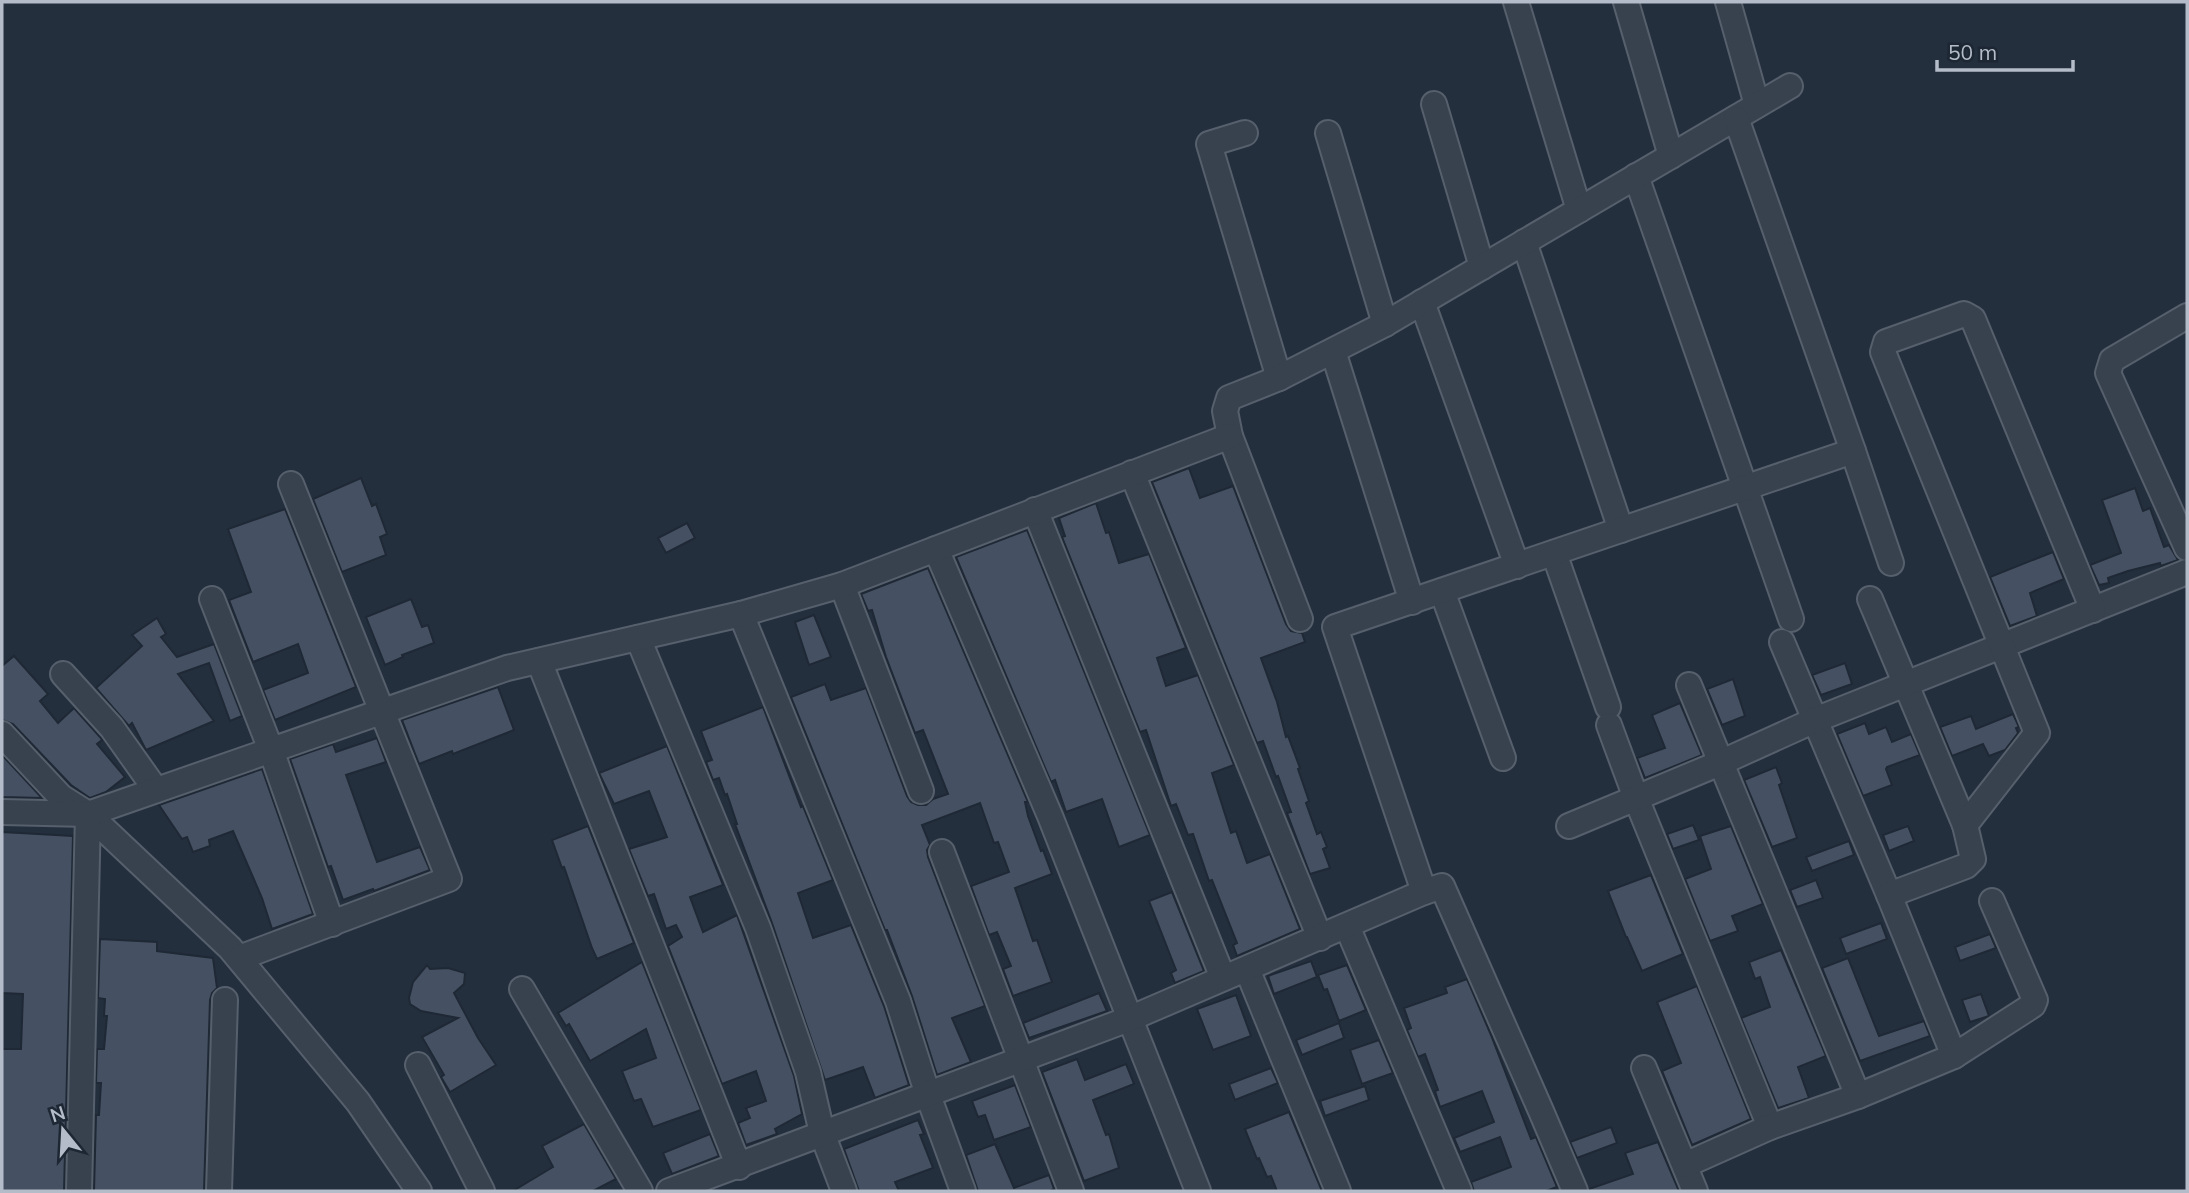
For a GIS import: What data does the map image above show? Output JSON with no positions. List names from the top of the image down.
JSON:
{
  "scale_bar": "50 m",
  "north": "top"
}
